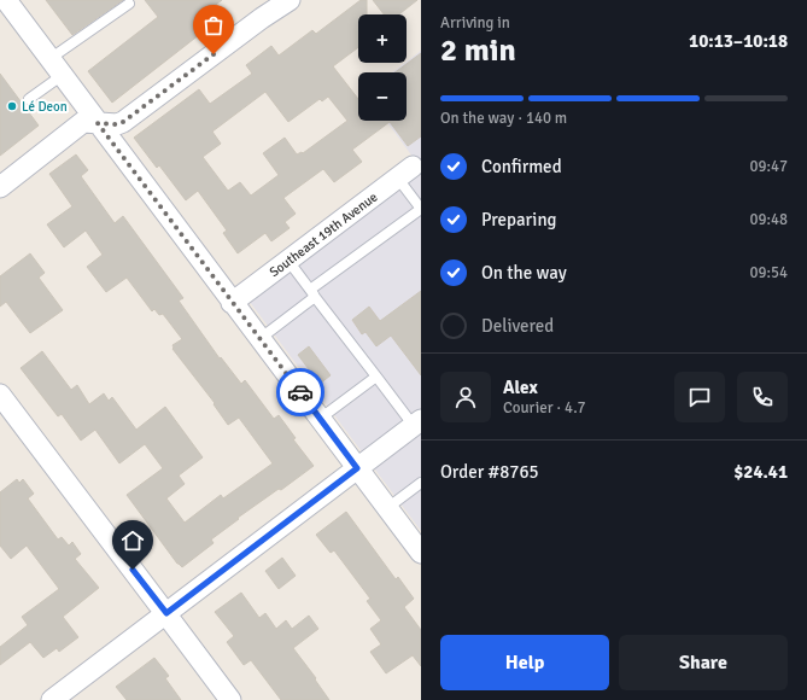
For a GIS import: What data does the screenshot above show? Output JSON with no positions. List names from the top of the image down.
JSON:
{
  "streets": {
    "street": ["Southeast 19th Avenue"]
  },
  "places": ["Lé Deon"],
  "page": {
    "heading": ["2 min", "Arriving in", "10:13–10:18"],
    "panel": [
      "Alex",
      "Courier · 4.7",
      "Order #8765",
      "$24.41"
    ],
    "map_buttons": ["+", "−"],
    "bar": "On the way · 140 m",
    "list": [
      ["Confirmed", "09:47"],
      ["Preparing", "09:48"],
      ["On the way", "09:54"],
      "Delivered"
    ],
    "buttons": ["Help", "Share"]
  }
}
